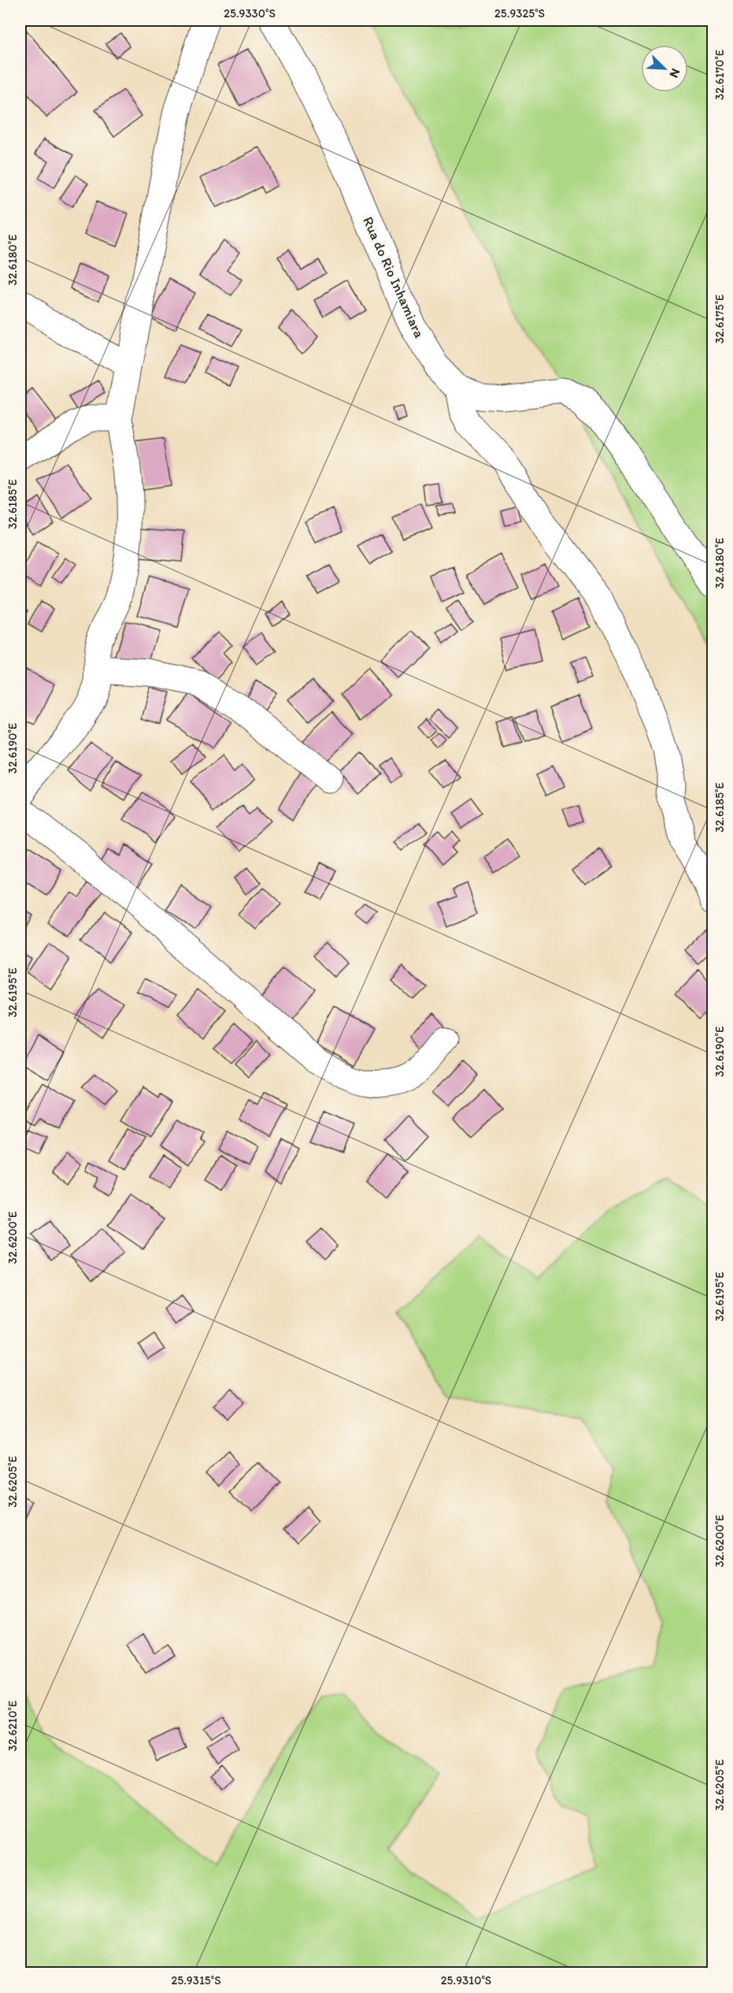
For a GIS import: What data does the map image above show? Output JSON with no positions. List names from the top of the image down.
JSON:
{
  "streets": {
    "street": ["Rua do Rio Inhamiara"]
  },
  "north": "bottom right",
  "coordinates": [
    "25.9330°S",
    "25.9325°S",
    "32.6170°E",
    "32.6180°E",
    "32.6175°E",
    "32.6185°E",
    "32.6190°E",
    "32.6195°E",
    "32.6200°E",
    "32.6205°E",
    "32.6210°E",
    "25.9315°S",
    "25.9310°S"
  ]
}
